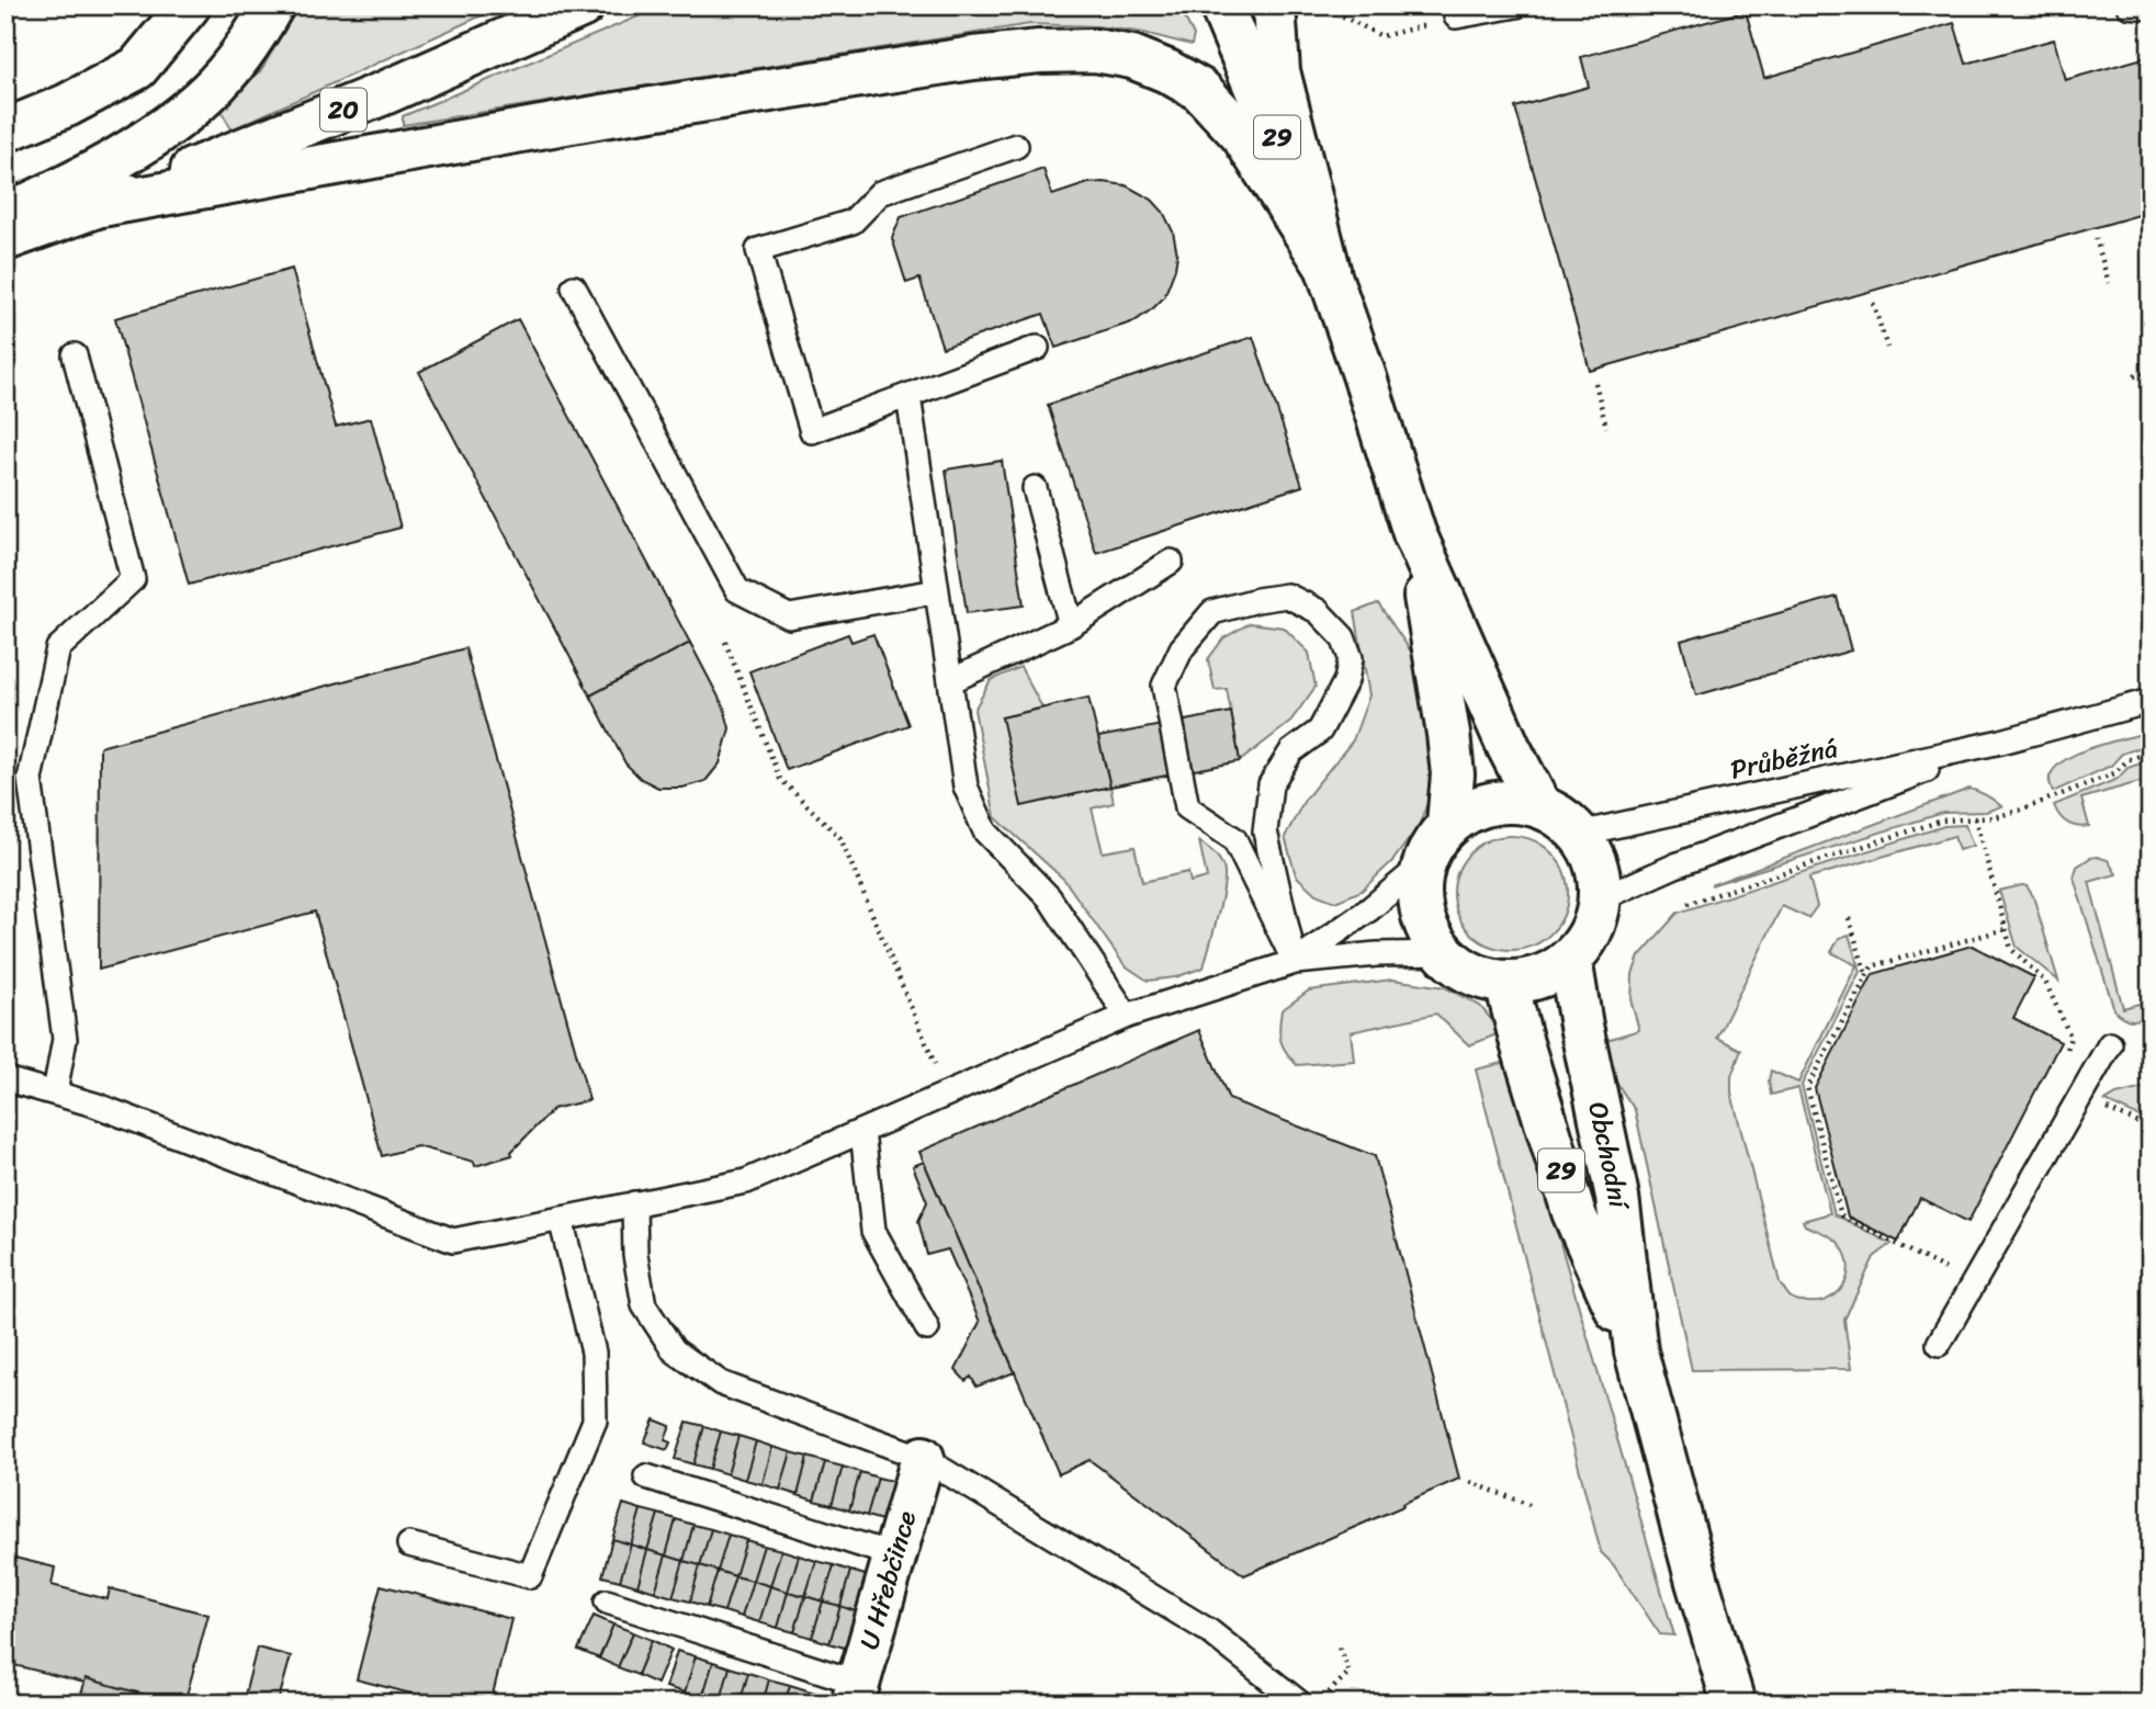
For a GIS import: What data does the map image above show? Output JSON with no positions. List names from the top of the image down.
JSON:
{
  "streets": {
    "main road": [
      "20",
      "29",
      "Obchodní",
      "U Hřebčince"
    ],
    "lane": ["Průběžná"]
  },
  "crossings": [
    ["29", "Průběžná"],
    ["29", "Obchodní"],
    ["Průběžná", "Obchodní"]
  ]
}
